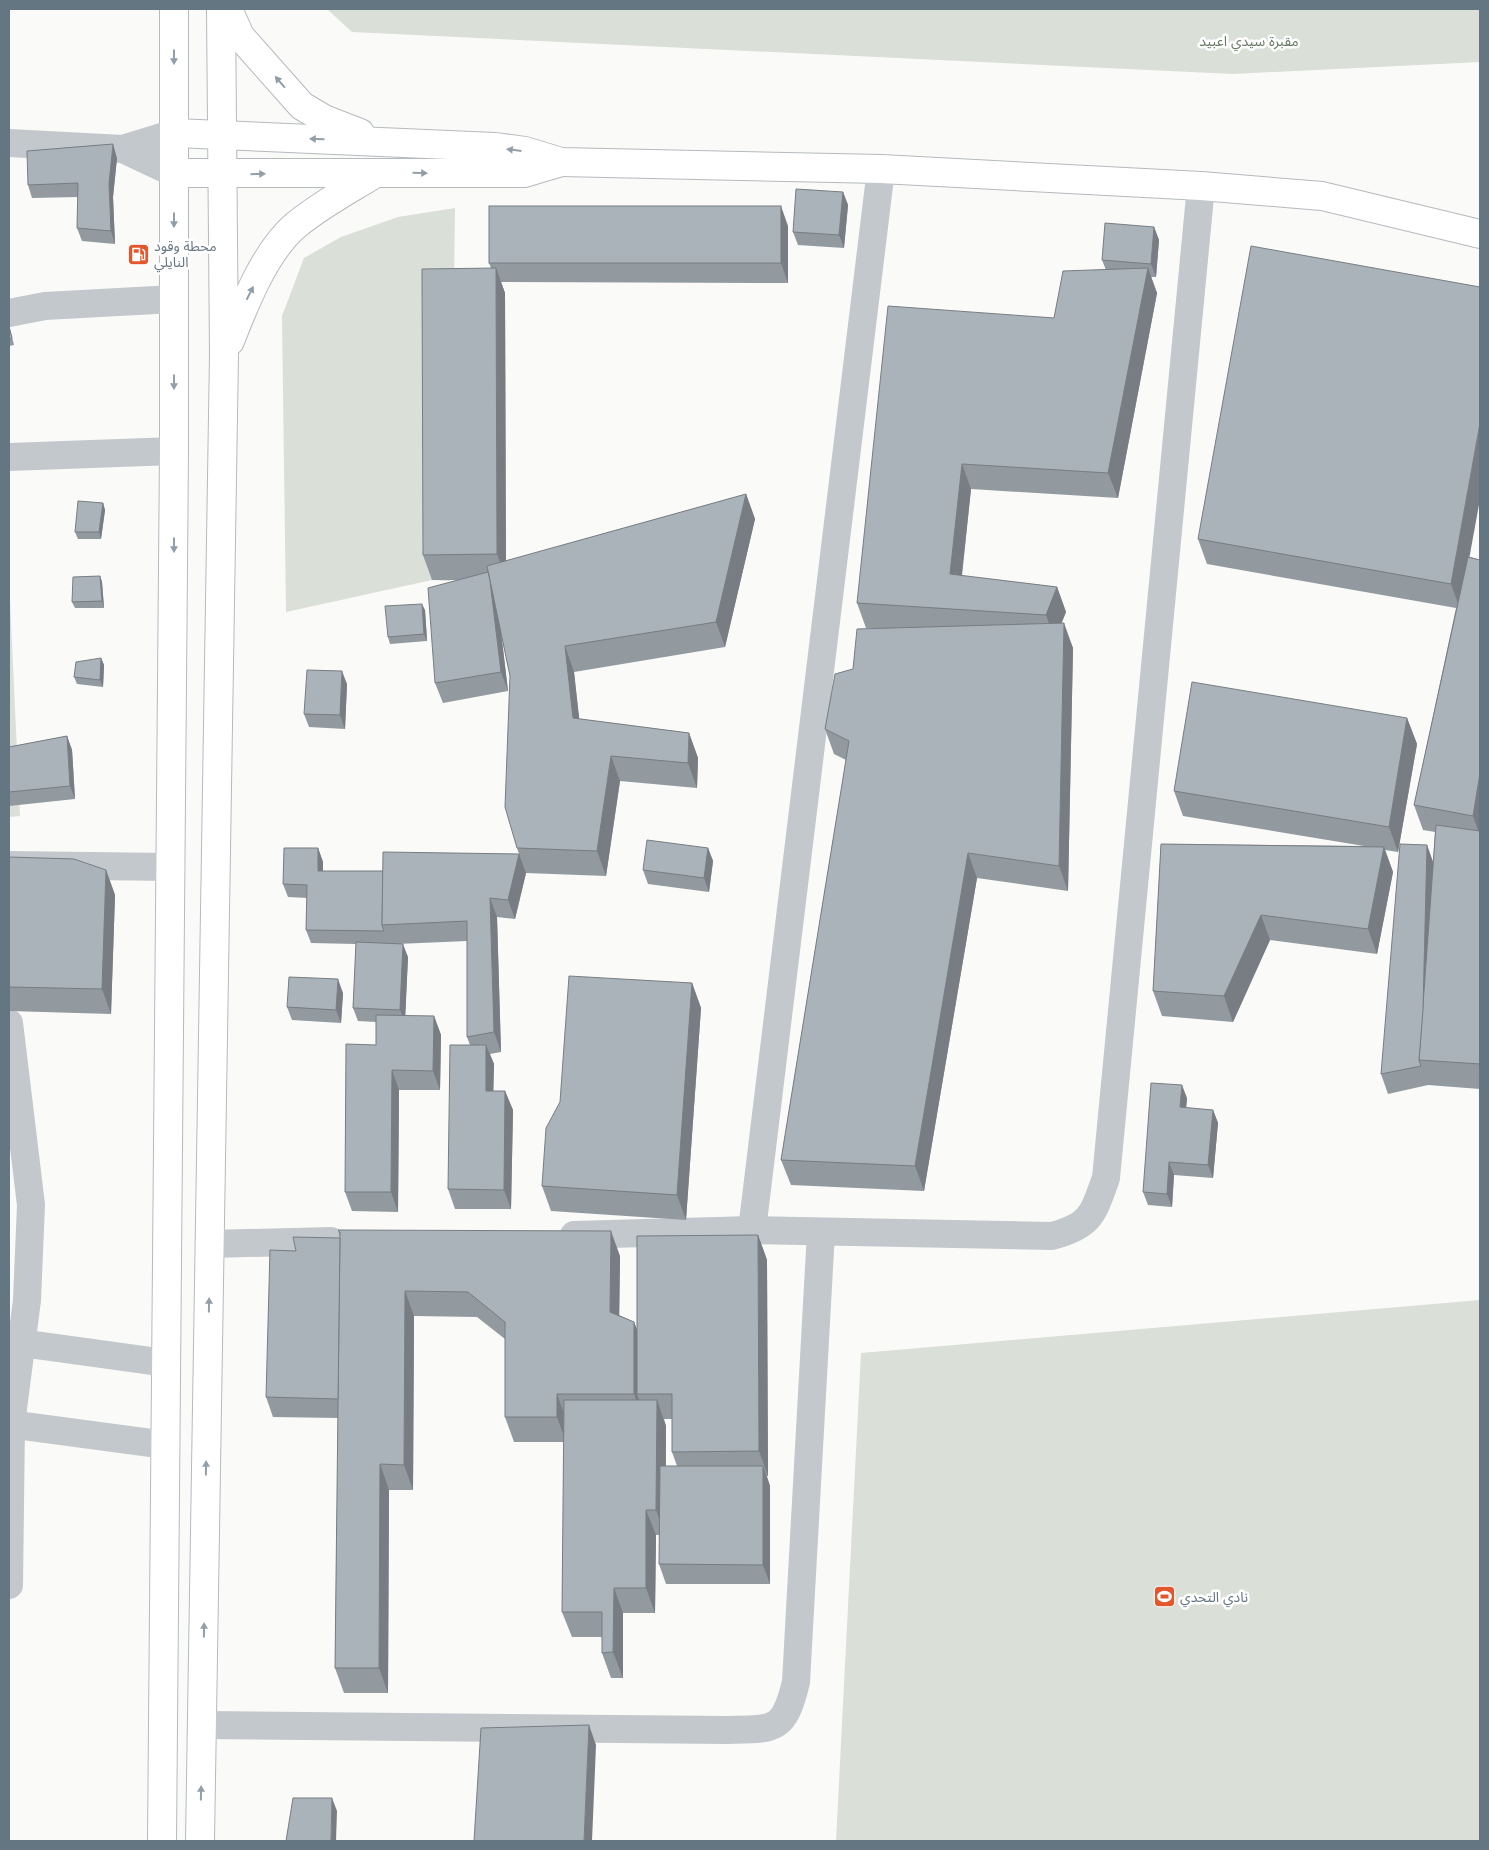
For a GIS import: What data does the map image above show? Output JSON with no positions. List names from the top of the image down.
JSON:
{
  "parks": ["مقبرة سيدي اعبيد"],
  "places": {
    "fuel station": ["محطة وقود النايلي"],
    "sports": ["نادي التحدي"]
  }
}
